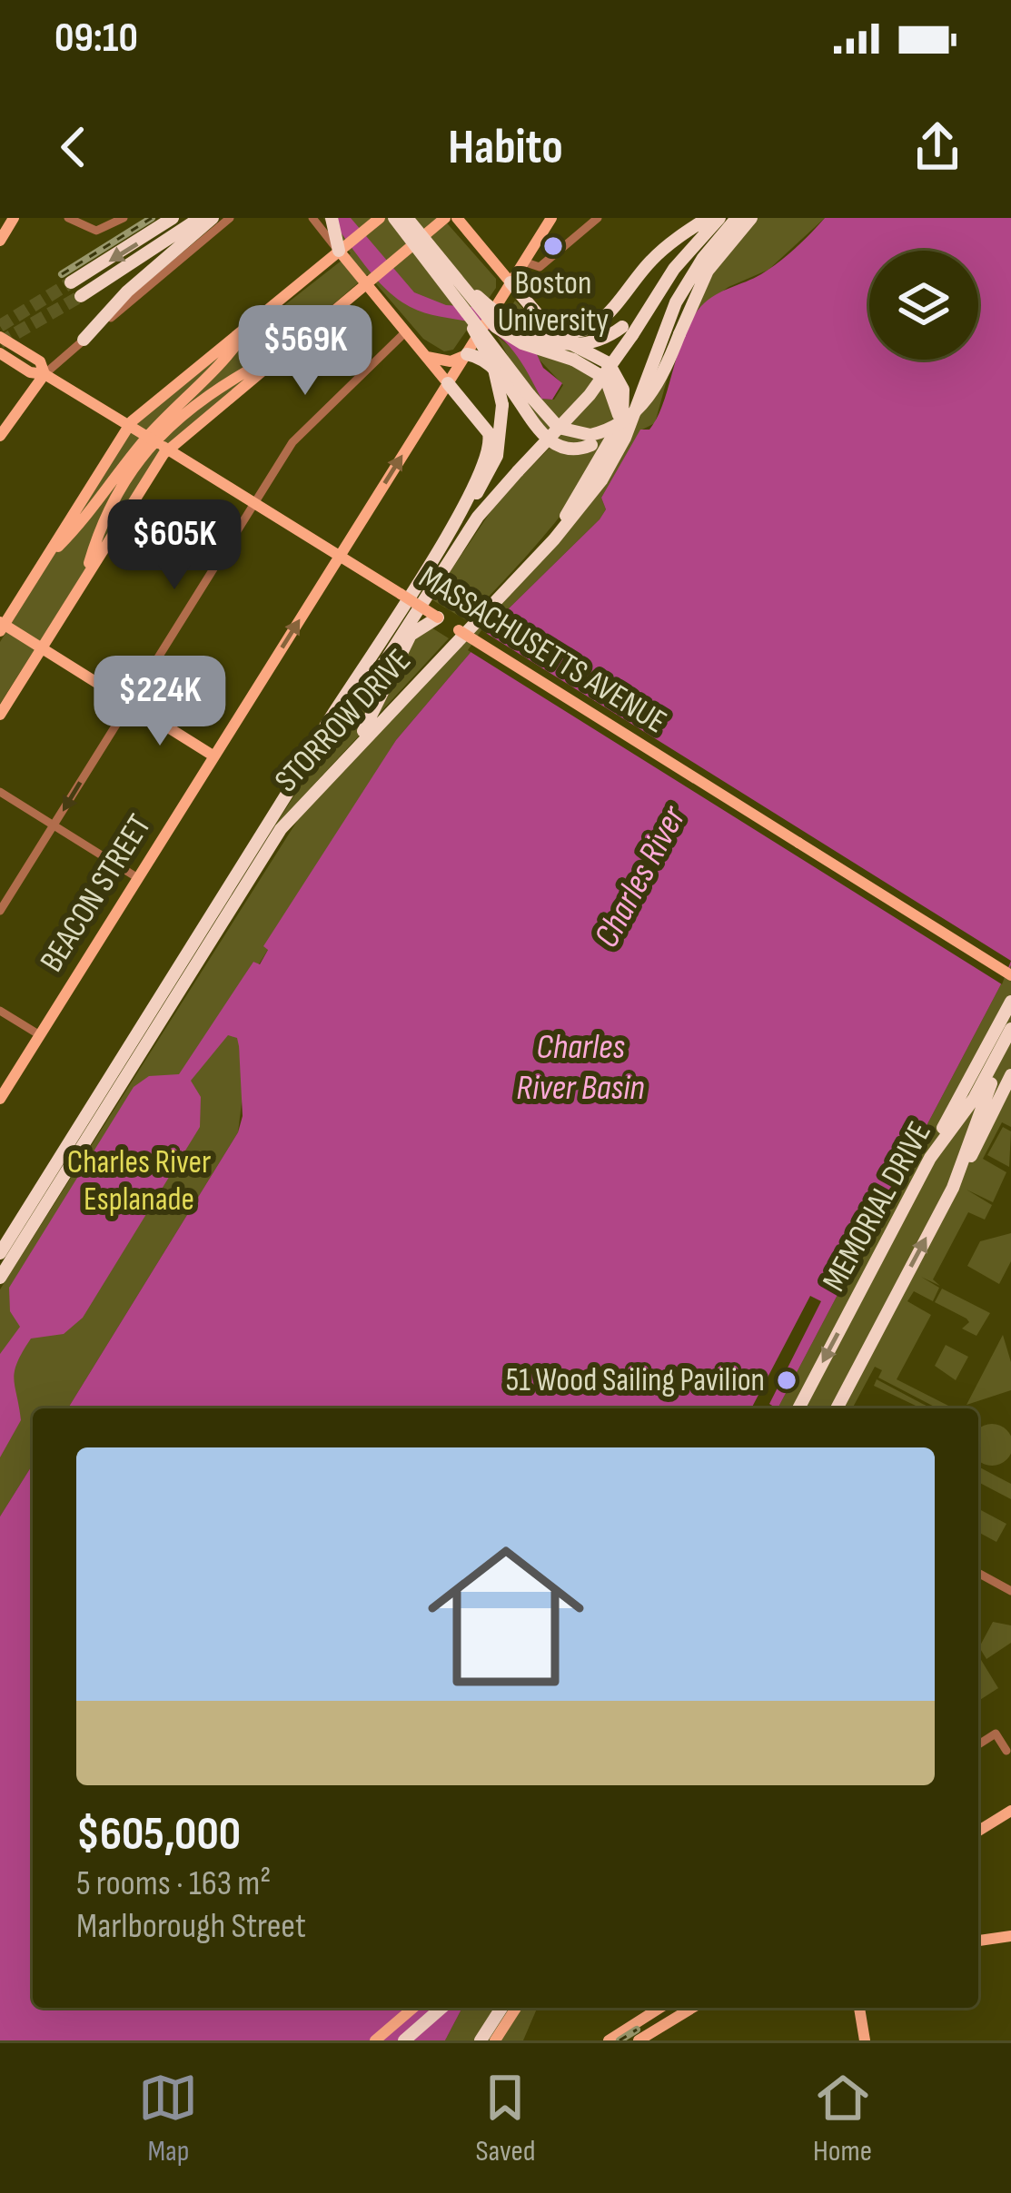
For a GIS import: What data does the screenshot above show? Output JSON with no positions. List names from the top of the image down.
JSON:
{
  "streets": {
    "highway": ["STORROW DRIVE", "MEMORIAL DRIVE"],
    "main road": ["MASSACHUSETTS AVENUE", "BEACON STREET"]
  },
  "crossings": [
    ["MASSACHUSETTS AVENUE", "BEACON STREET"]
  ],
  "one_way": ["BEACON STREET"],
  "water": ["Charles River", "Charles River Basin"],
  "parks": ["Charles River Esplanade"],
  "places": ["Boston University", "51 Wood Sailing Pavilion"],
  "page": {
    "status": "09:10",
    "header": "Habito",
    "price": ["$569K", "$605K", "$224K"],
    "list": [
      {
        "name": "$605,000",
        "note": "5 rooms · 163 m² · Marlborough Street"
      }
    ],
    "tabs": ["Map", "Saved", "Home"]
  }
}
